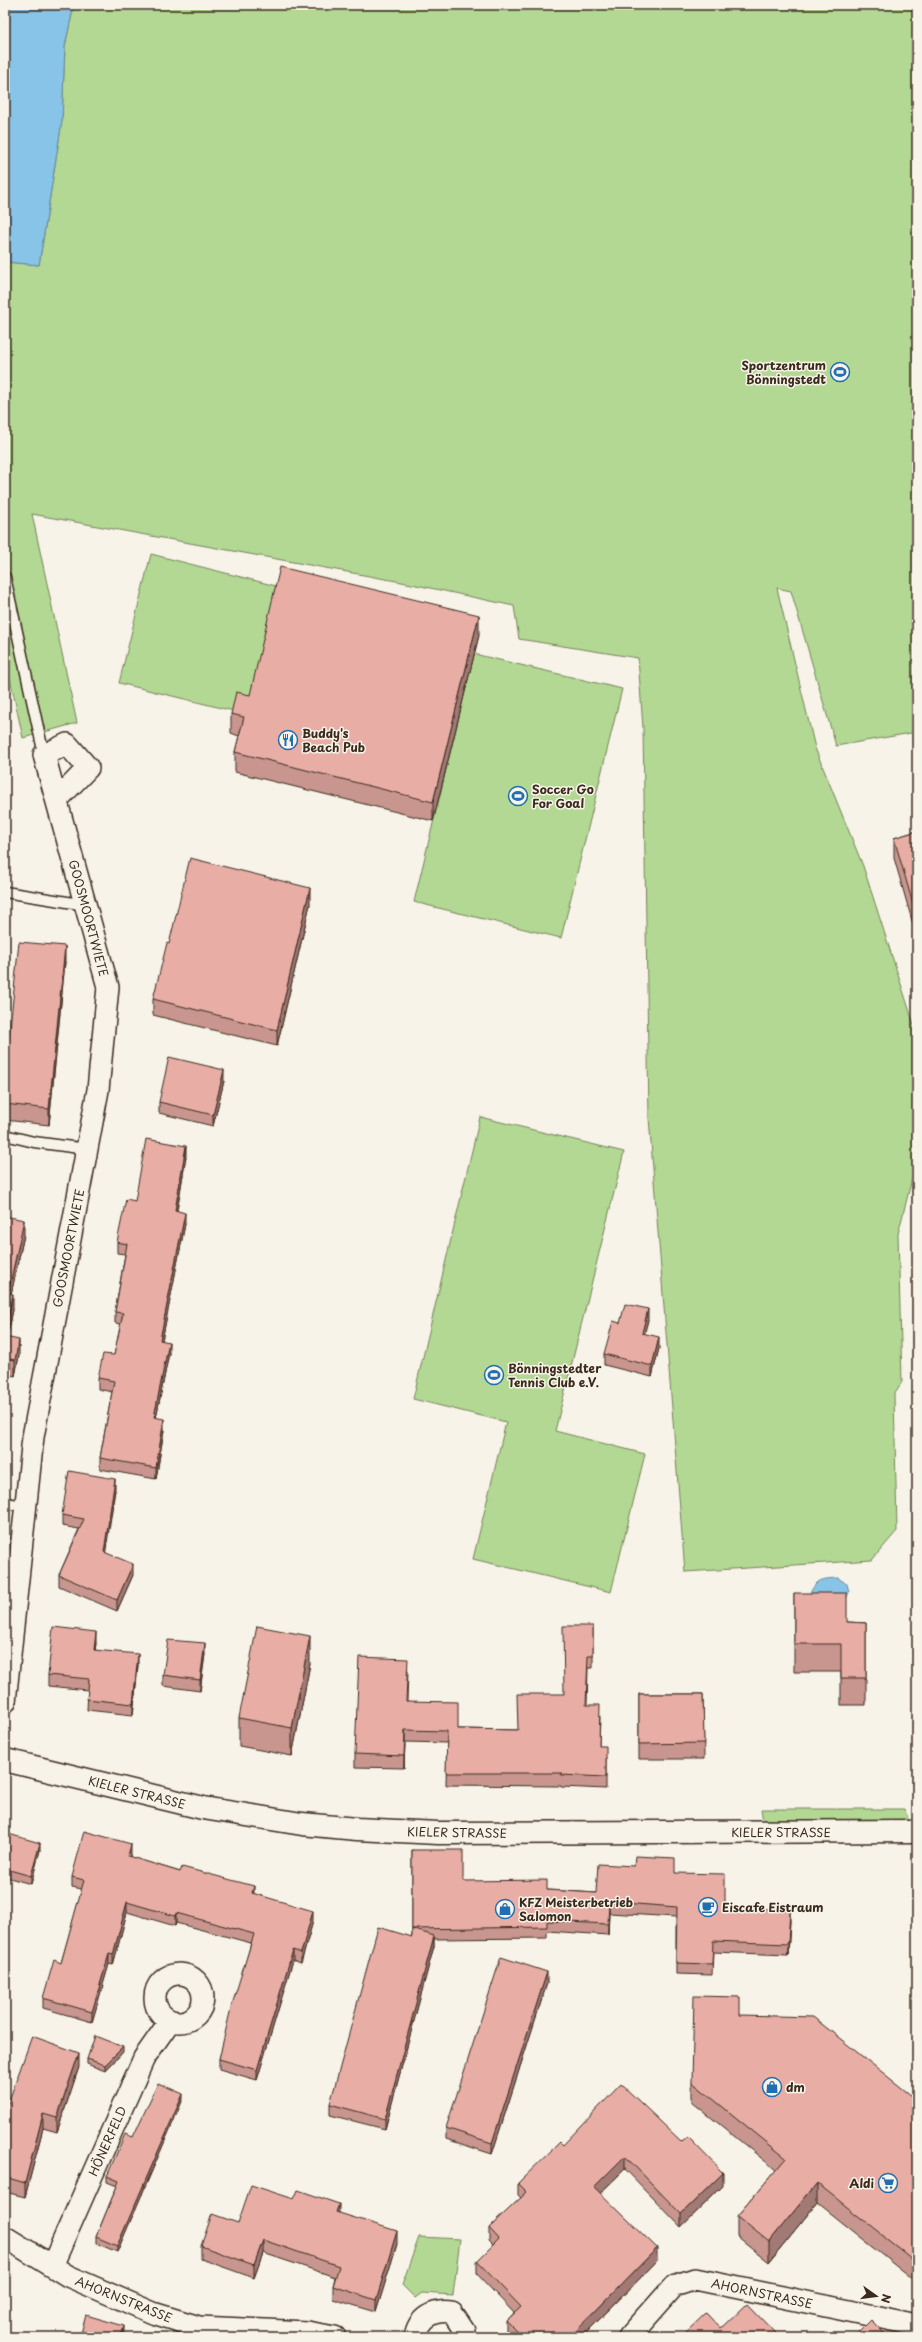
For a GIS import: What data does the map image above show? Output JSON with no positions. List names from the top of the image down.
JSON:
{
  "streets": {
    "main road": ["KIELER STRASSE"],
    "street": ["GOOSMOORTWIETE", "HÖNERFELD", "AHORNSTRASSE"]
  },
  "crossings": [
    ["HÖNERFELD", "AHORNSTRASSE"]
  ],
  "places": {
    "sports": ["Sportzentrum Bönningstedt", "Soccer Go For Goal", "Bönningstedter Tennis Club e.V."],
    "restaurant": ["Buddy's Beach Pub"],
    "cafe": ["Eiscafe Eistraum"],
    "shop": ["KFZ Meisterbetrieb Salomon", "dm"],
    "supermarket": ["Aldi"]
  },
  "north": "right"
}
